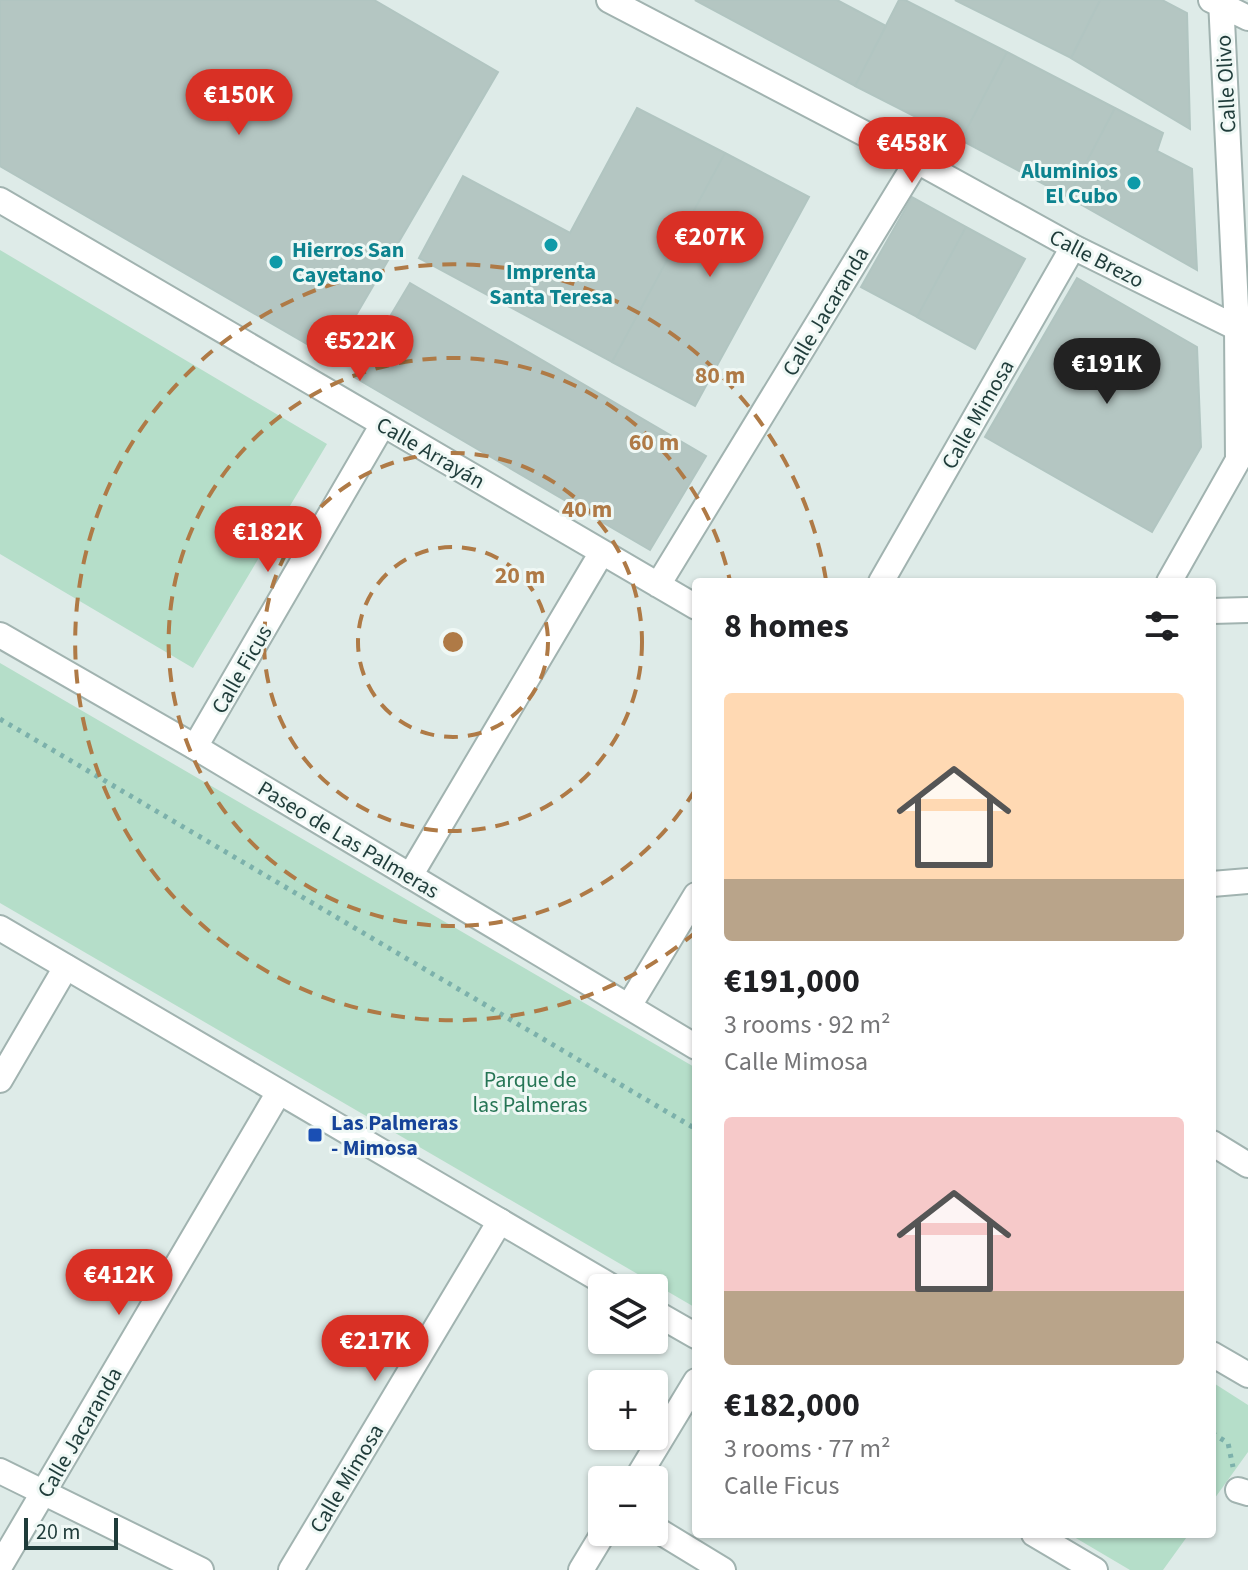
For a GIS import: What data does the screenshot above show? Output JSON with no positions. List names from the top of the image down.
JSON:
{
  "streets": {
    "street": [
      "Calle Olivo",
      "Calle Brezo",
      "Calle Jacaranda",
      "Calle Mimosa",
      "Calle Arrayán",
      "Calle Ficus",
      "Paseo de Las Palmeras"
    ]
  },
  "crossings": [
    ["Calle Olivo", "Calle Brezo"],
    ["Calle Brezo", "Calle Jacaranda"],
    ["Calle Brezo", "Calle Mimosa"],
    ["Calle Jacaranda", "Calle Arrayán"],
    ["Calle Arrayán", "Calle Ficus"],
    ["Calle Ficus", "Paseo de Las Palmeras"]
  ],
  "parks": ["Parque de las Palmeras"],
  "places": {
    "other": ["Aluminios El Cubo", "Imprenta Santa Teresa", "Hierros San Cayetano"],
    "transit": ["Las Palmeras - Mimosa"]
  },
  "scale_bar": "20 m",
  "page": {
    "price": [
      "€150K",
      "€458K",
      "€207K",
      "€522K",
      "€191K",
      "€182K",
      "€412K",
      "€217K"
    ],
    "heading": "8 homes",
    "list": [
      {
        "name": "€191,000",
        "note": "3 rooms · 92 m² · Calle Mimosa"
      },
      {
        "name": "€182,000",
        "note": "3 rooms · 77 m² · Calle Ficus"
      }
    ],
    "map_buttons": ["+", "−"],
    "scale": "20 m"
  },
  "rings": [
    "80 m",
    "60 m",
    "40 m",
    "20 m"
  ]
}
